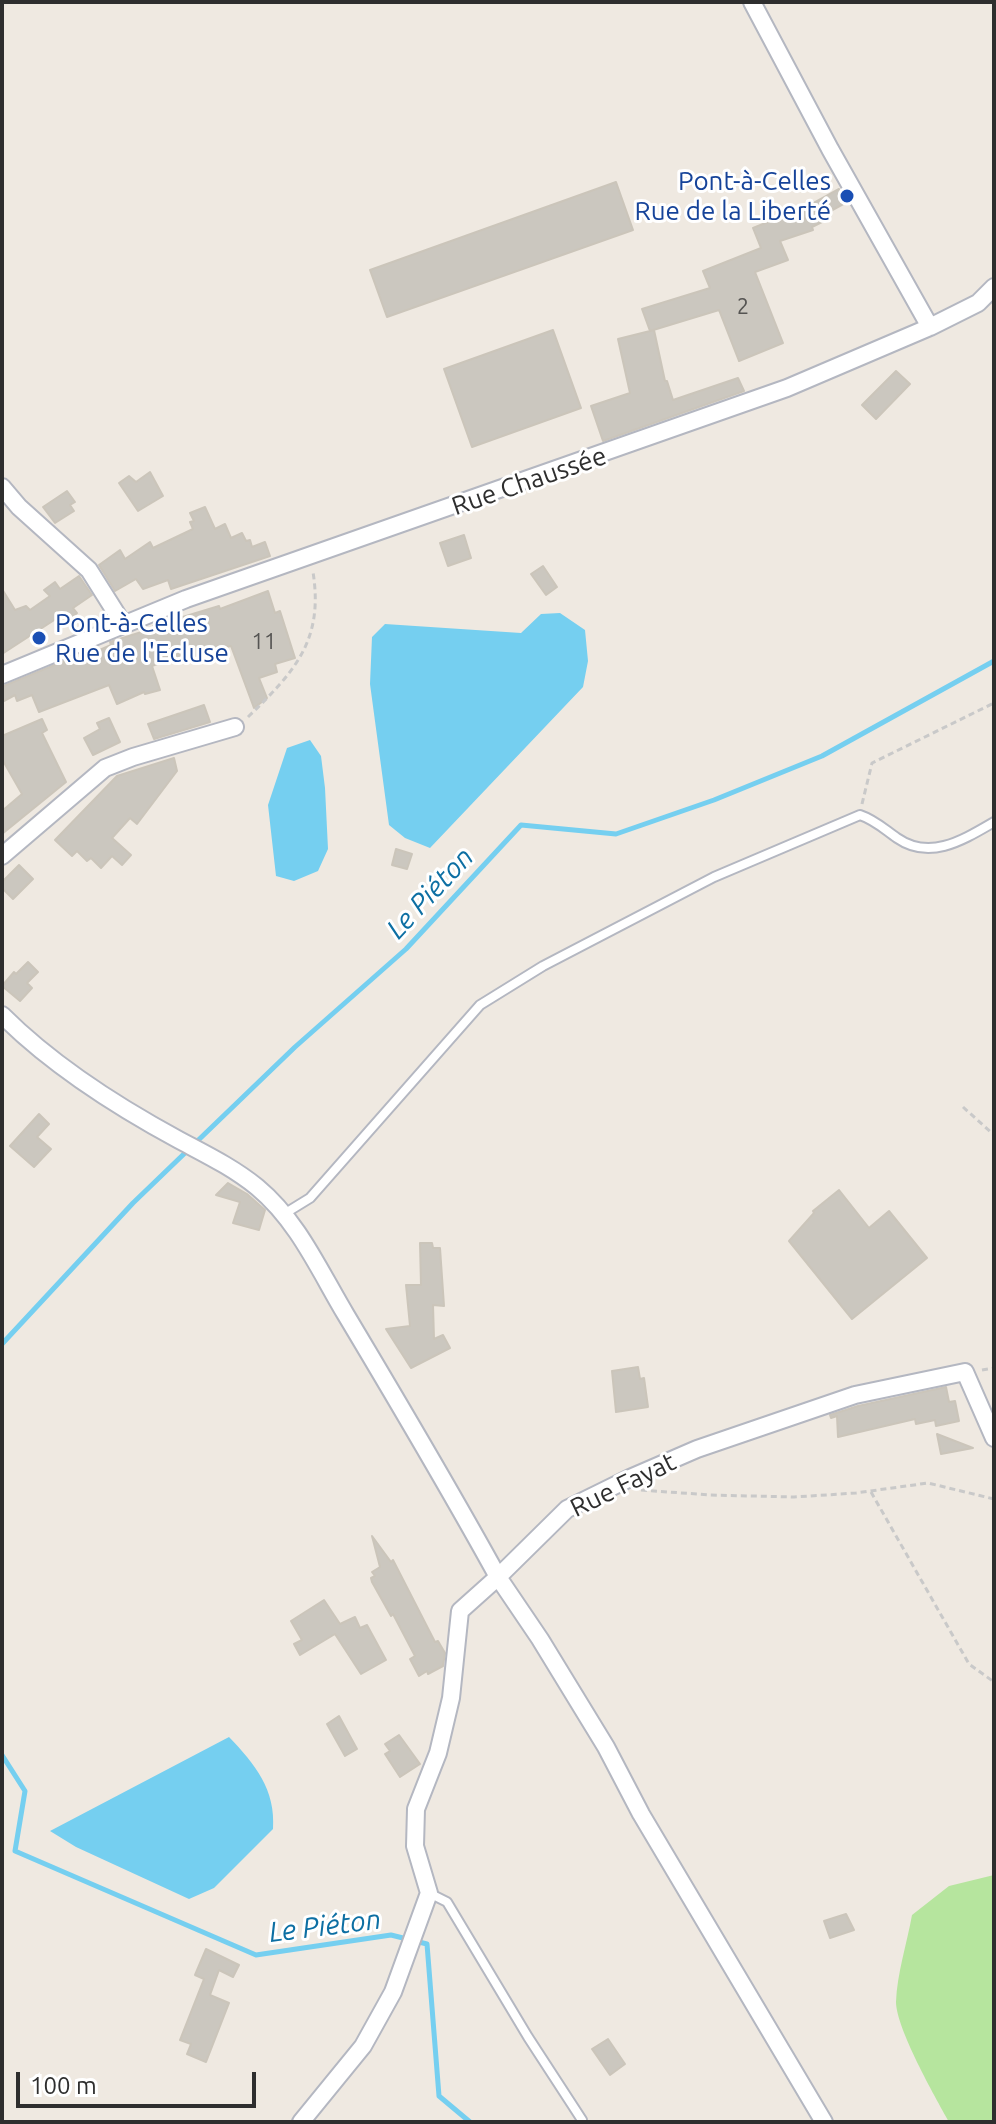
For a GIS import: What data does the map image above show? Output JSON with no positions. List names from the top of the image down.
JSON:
{
  "streets": {
    "street": ["Rue Chaussée", "Rue Fayat"]
  },
  "water": ["Le Piéton"],
  "places": ["Pont-à-Celles Rue de la Liberté", "Pont-à-Celles Rue de l'Ecluse"],
  "house_numbers": ["2", "11"],
  "scale_bar": "100 m"
}
